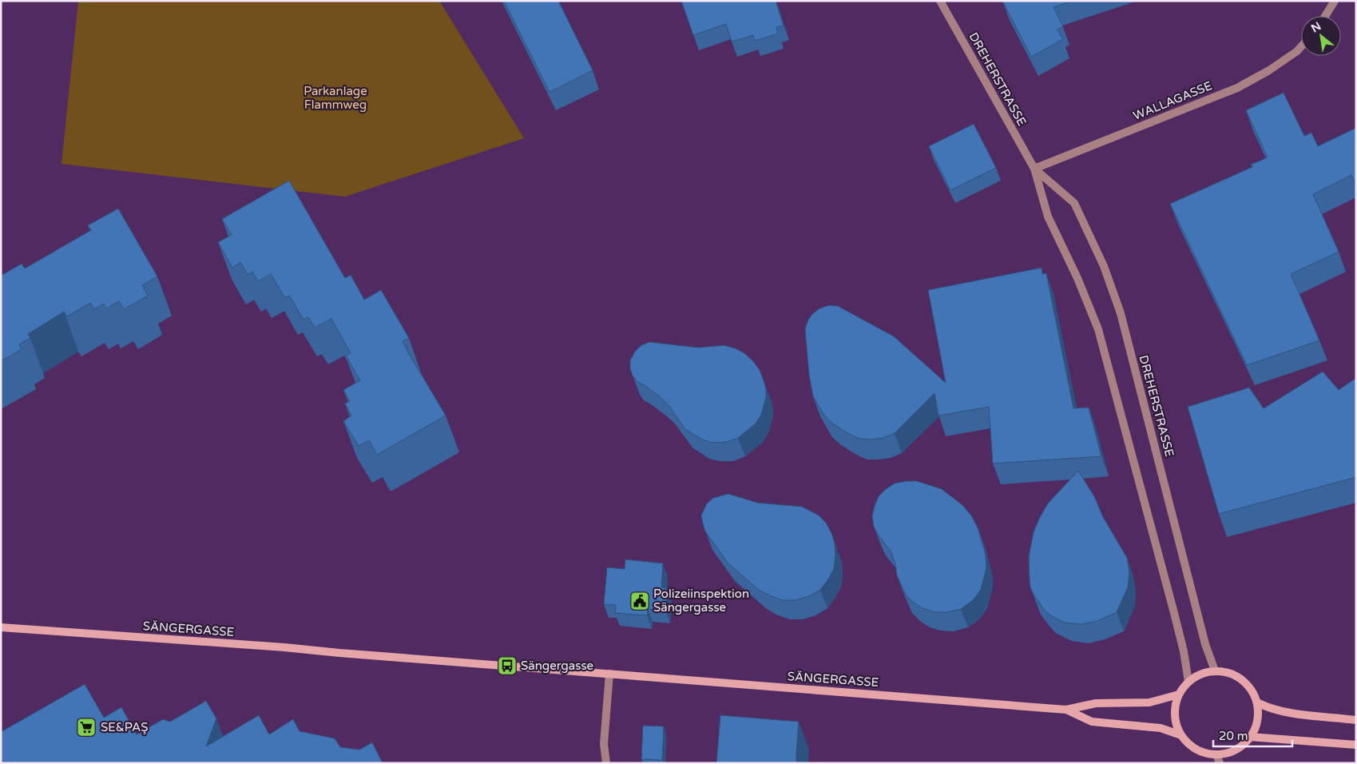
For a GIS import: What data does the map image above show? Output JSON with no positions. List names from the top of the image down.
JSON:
{
  "streets": {
    "main road": ["SÄNGERGASSE"],
    "street": ["DREHERSTRASSE", "WALLAGASSE"]
  },
  "crossings": [
    ["DREHERSTRASSE", "WALLAGASSE"],
    ["DREHERSTRASSE", "SÄNGERGASSE"]
  ],
  "parks": ["Parkanlage Flammweg"],
  "places": {
    "public building": ["Polizeiinspektion Sängergasse"],
    "bus stop": ["Sängergasse"],
    "supermarket": ["SE&PAŞ"]
  },
  "scale_bar": "20 m",
  "north": "top left"
}
